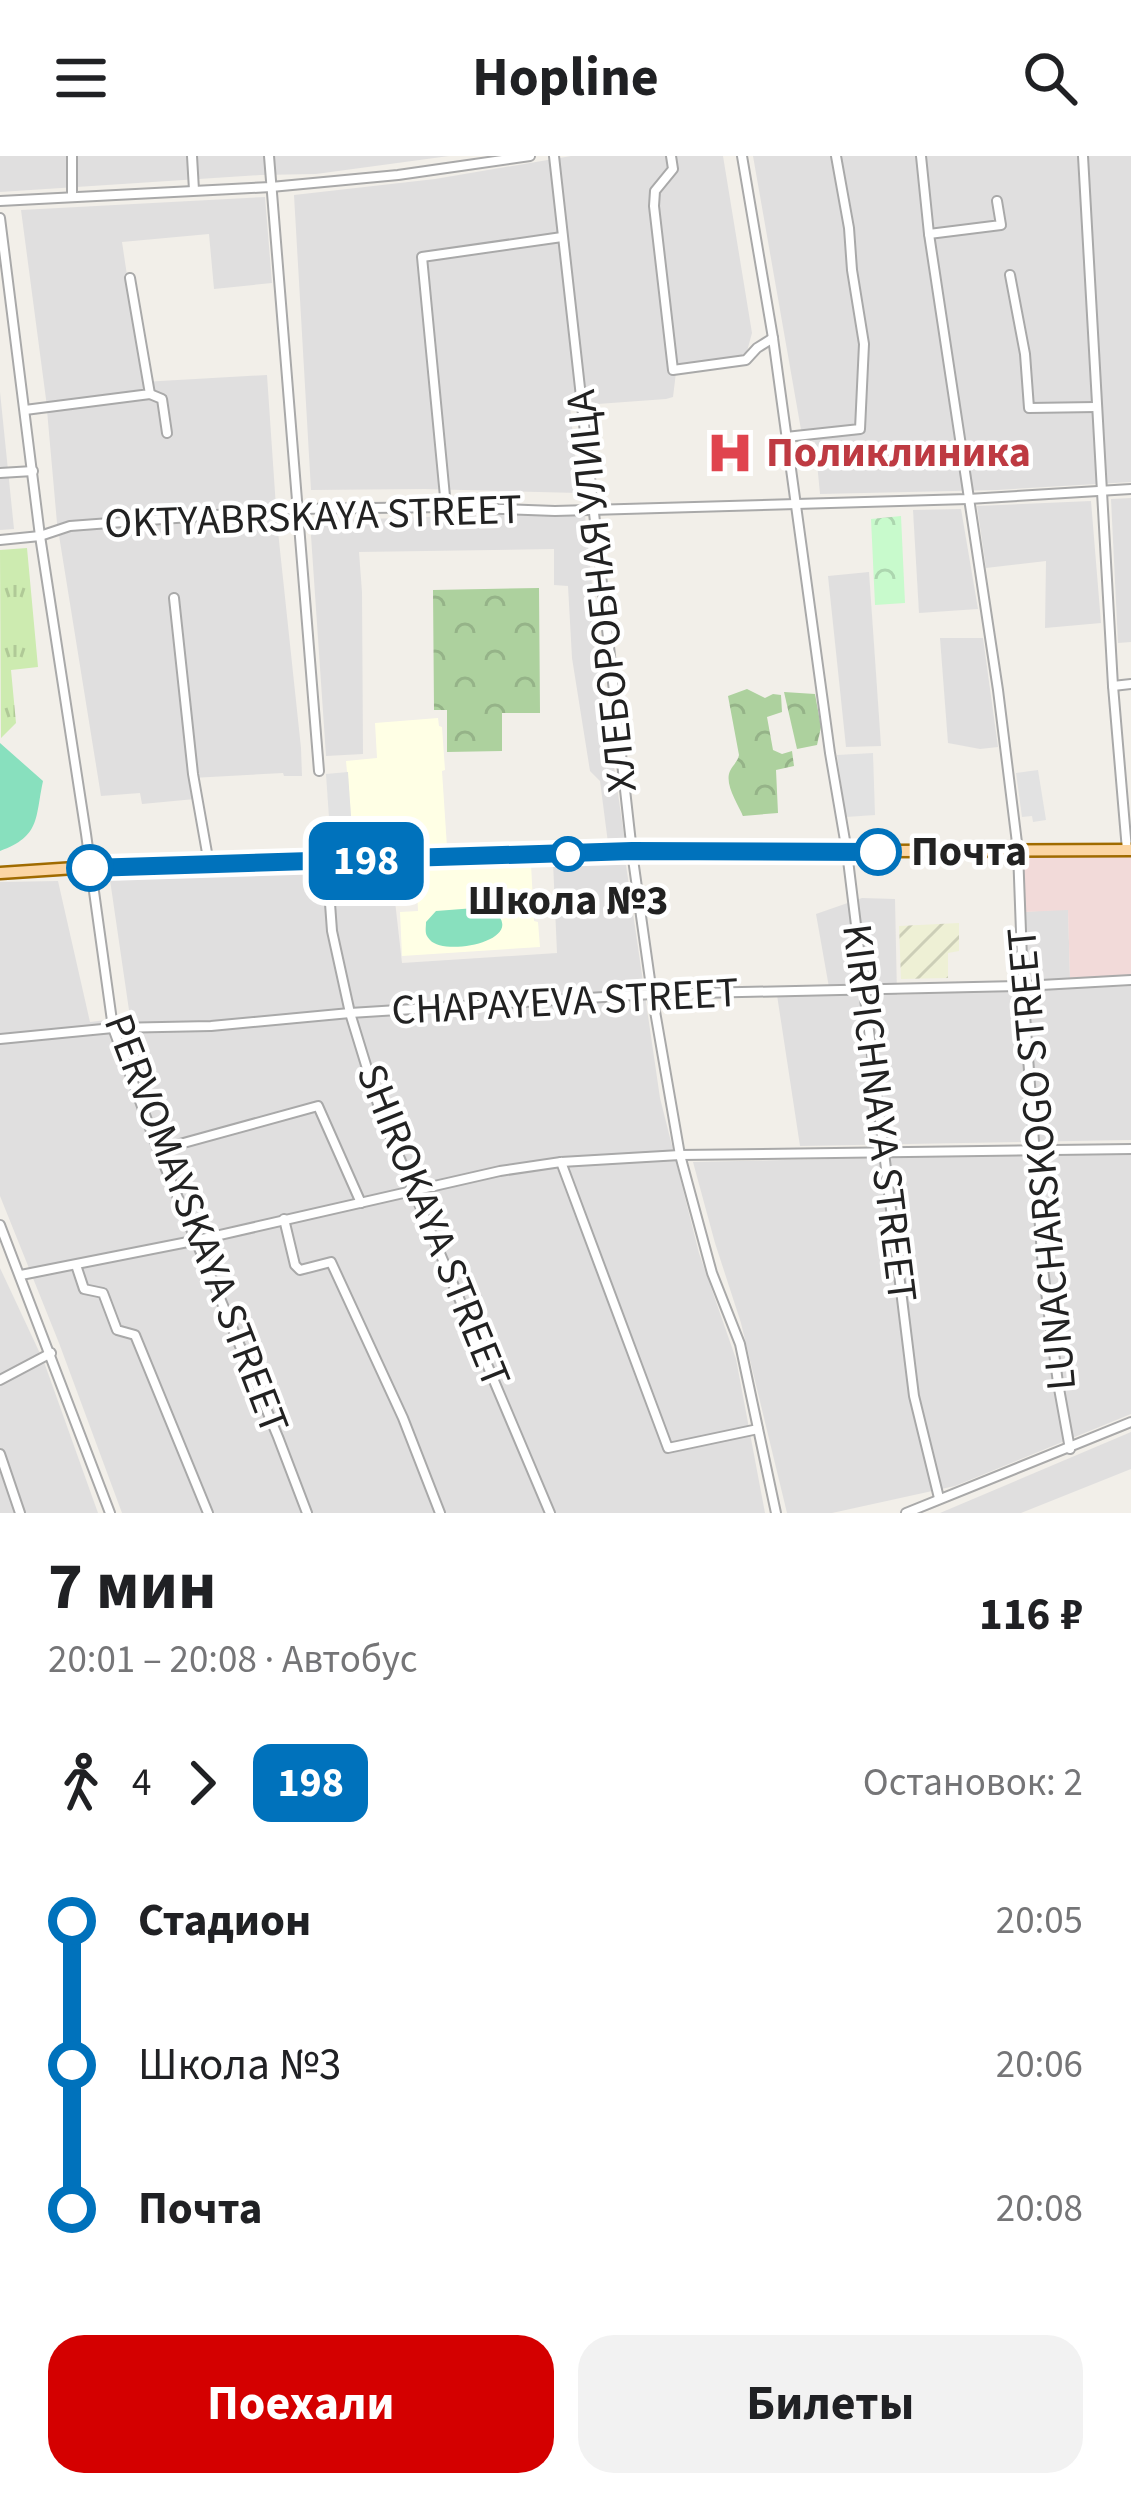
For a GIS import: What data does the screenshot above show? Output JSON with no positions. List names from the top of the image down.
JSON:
{
  "streets": {
    "street": [
      "OKTYABRSKAYA STREET",
      "ХЛЕБОРОБНАЯ УЛИЦА",
      "CHAPAYEVA STREET",
      "KIRPICHNAYA STREET",
      "LUNACHARSKOGO STREET",
      "PERVOMAYSKAYA STREET",
      "SHIROKAYA STREET"
    ]
  },
  "crossings": [
    ["OKTYABRSKAYA STREET", "ХЛЕБОРОБНАЯ УЛИЦА"],
    ["OKTYABRSKAYA STREET", "KIRPICHNAYA STREET"],
    ["OKTYABRSKAYA STREET", "LUNACHARSKOGO STREET"],
    ["OKTYABRSKAYA STREET", "PERVOMAYSKAYA STREET"],
    ["ХЛЕБОРОБНАЯ УЛИЦА", "CHAPAYEVA STREET"],
    ["CHAPAYEVA STREET", "KIRPICHNAYA STREET"],
    ["CHAPAYEVA STREET", "LUNACHARSKOGO STREET"],
    ["CHAPAYEVA STREET", "PERVOMAYSKAYA STREET"],
    ["CHAPAYEVA STREET", "SHIROKAYA STREET"]
  ],
  "places": {
    "hospital": ["Поликлиника"],
    "other": ["Почта", "Школа №3"]
  },
  "lines": ["bus line 198"],
  "page": {
    "header": "Hopline",
    "on_map": "198",
    "heading": ["7 мин", "20:01 – 20:08 · Автобус", "116 ₽"],
    "legs": ["4", "198", "Остановок: 2"],
    "list": [
      {
        "name": "Стадион",
        "value": "20:05"
      },
      {
        "name": "Школа №3",
        "value": "20:06"
      },
      {
        "name": "Почта",
        "value": "20:08"
      }
    ],
    "buttons": ["Поехали", "Билеты"]
  }
}
